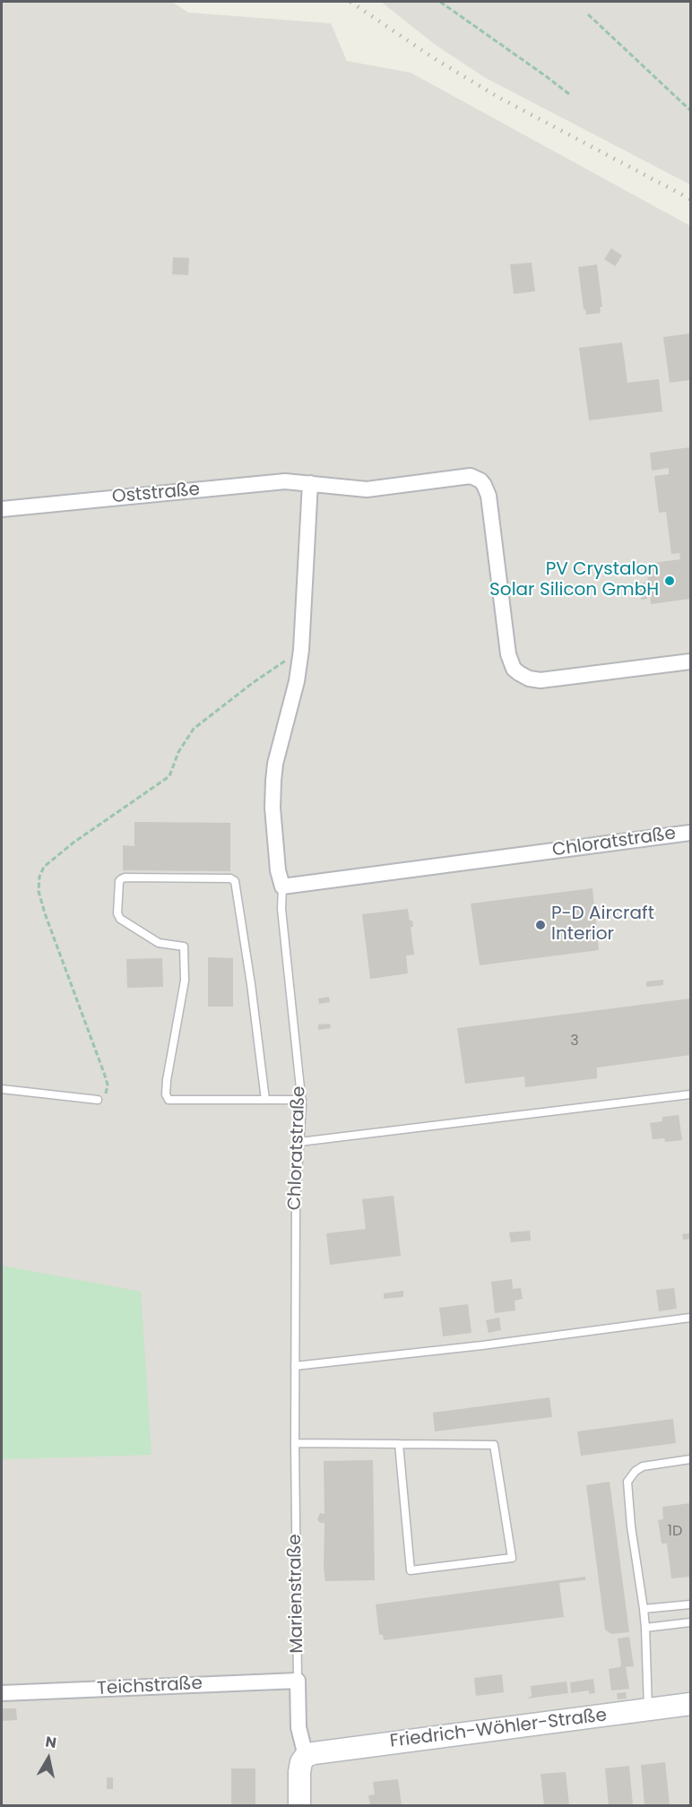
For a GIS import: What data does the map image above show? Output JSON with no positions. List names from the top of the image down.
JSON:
{
  "streets": {
    "street": [
      "Oststraße",
      "Chloratstraße",
      "Marienstraße",
      "Teichstraße",
      "Friedrich-Wöhler-Straße"
    ]
  },
  "crossings": [
    ["Oststraße", "Chloratstraße"],
    ["Chloratstraße", "Marienstraße"],
    ["Marienstraße", "Teichstraße"],
    ["Marienstraße", "Friedrich-Wöhler-Straße"]
  ],
  "places": ["PV Crystalon Solar Silicon GmbH", "P-D Aircraft Interior"],
  "house_numbers": ["3", "1D"],
  "north": "top"
}
